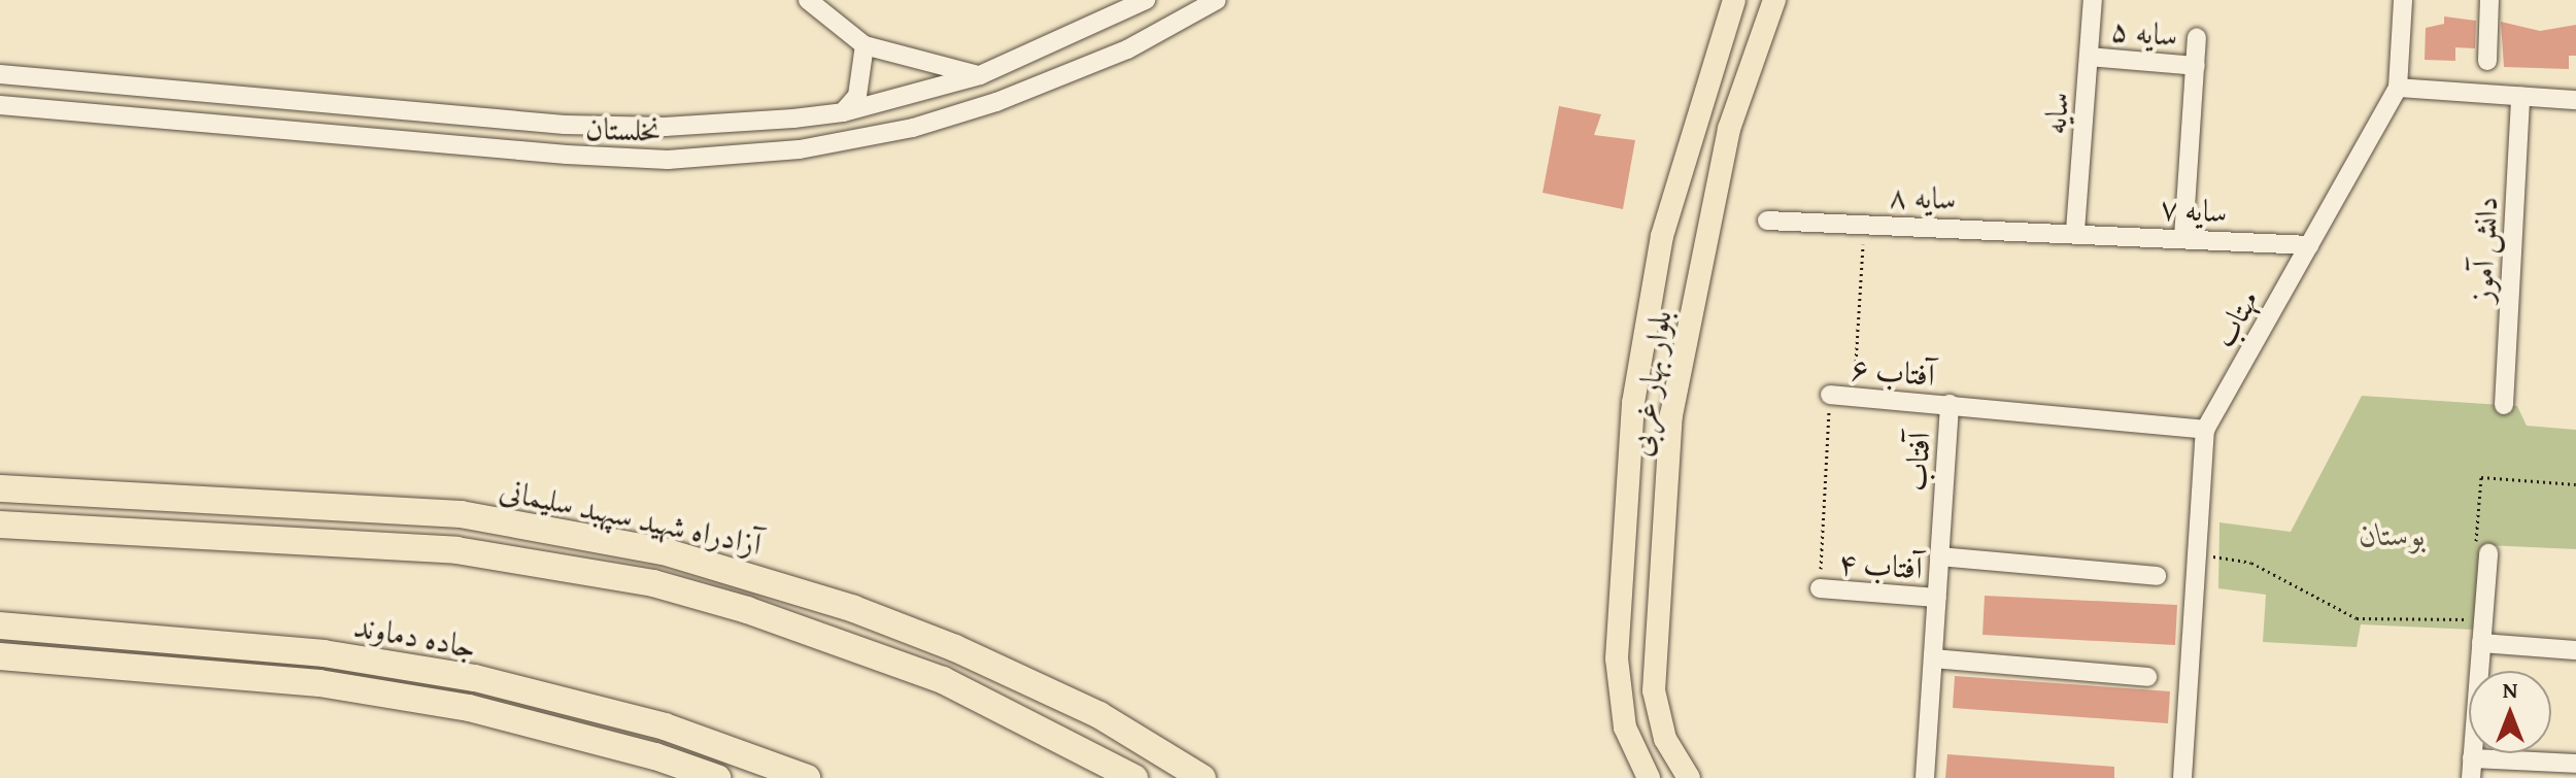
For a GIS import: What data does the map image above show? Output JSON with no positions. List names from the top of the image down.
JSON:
{
  "streets": {
    "highway": ["آزادراه شهید سپهبد سلیمانی", "جاده دماوند"],
    "main road": ["بلوار بهار غربی"],
    "street": [
      "سایه ۵",
      "سایه",
      "نخلستان",
      "سایه ۸",
      "سایه ۷",
      "دانش آموز",
      "مهتاب",
      "آفتاب ۶",
      "آفتاب",
      "آفتاب ۴"
    ]
  },
  "crossings": [
    ["سایه ۵", "سایه"],
    ["سایه", "سایه ۸"],
    ["سایه", "سایه ۷"],
    ["سایه ۸", "سایه ۷"],
    ["سایه ۷", "مهتاب"],
    ["مهتاب", "آفتاب"],
    ["آفتاب ۶", "آفتاب"],
    ["آفتاب", "آفتاب ۴"]
  ],
  "parks": ["بوستان"],
  "north": "top"
}
